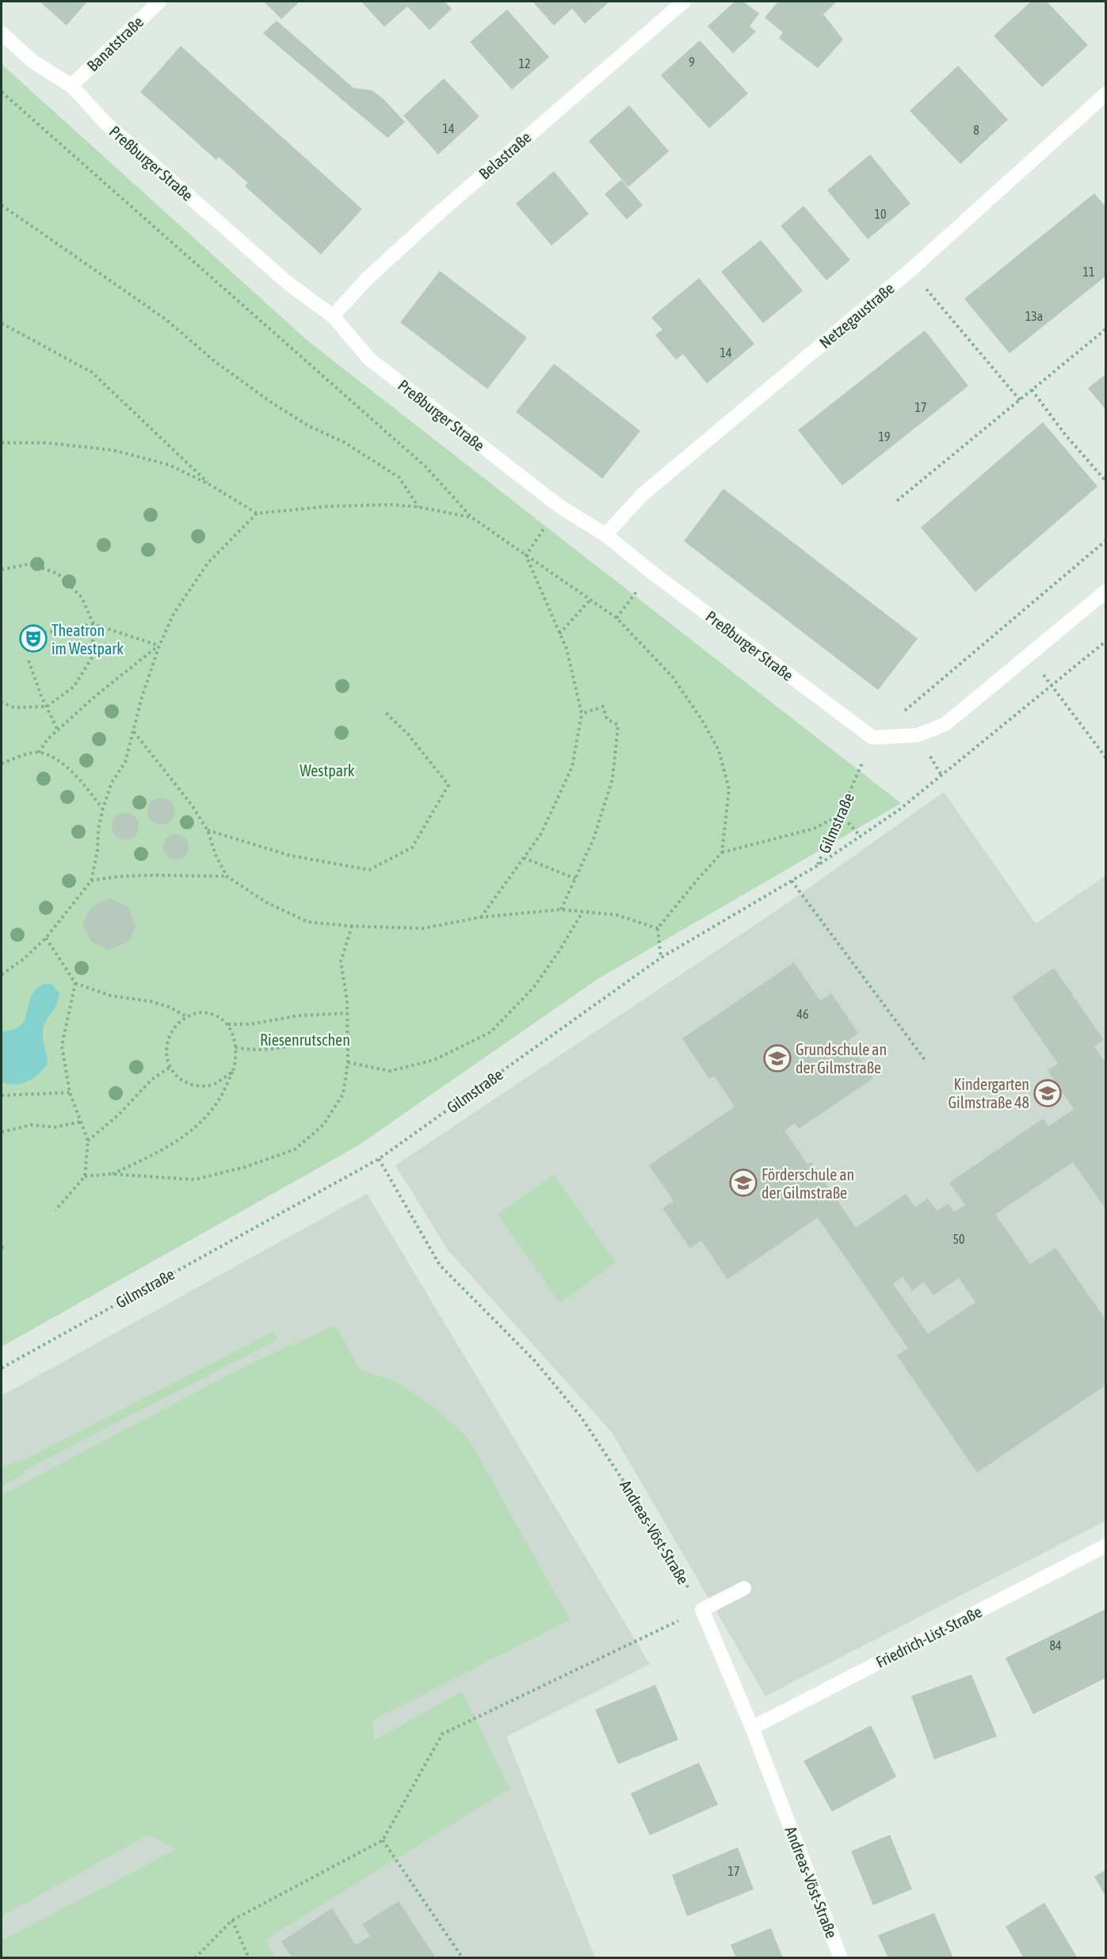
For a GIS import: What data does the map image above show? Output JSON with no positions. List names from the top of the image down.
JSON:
{
  "streets": {
    "street": [
      "Banatstraße",
      "Belastraße",
      "Preßburger Straße",
      "Netzegaustraße",
      "Andreas-Vöst-Straße",
      "Friedrich-List-Straße"
    ],
    "path": ["Gilmstraße"]
  },
  "crossings": [
    ["Banatstraße", "Preßburger Straße"],
    ["Belastraße", "Preßburger Straße"],
    ["Preßburger Straße", "Netzegaustraße"],
    ["Preßburger Straße", "Gilmstraße"],
    ["Gilmstraße", "Andreas-Vöst-Straße"],
    ["Andreas-Vöst-Straße", "Friedrich-List-Straße"]
  ],
  "parks": ["Westpark", "Riesenrutschen"],
  "places": {
    "theatre": ["Theatron im Westpark"],
    "school or university": ["Grundschule an der Gilmstraße", "Kindergarten Gilmstraße 48", "Förderschule an der Gilmstraße"]
  },
  "house_numbers": [
    "9",
    "12",
    "14",
    "8",
    "10",
    "11",
    "13a",
    "14",
    "17",
    "19",
    "46",
    "50",
    "84",
    "17"
  ]
}
